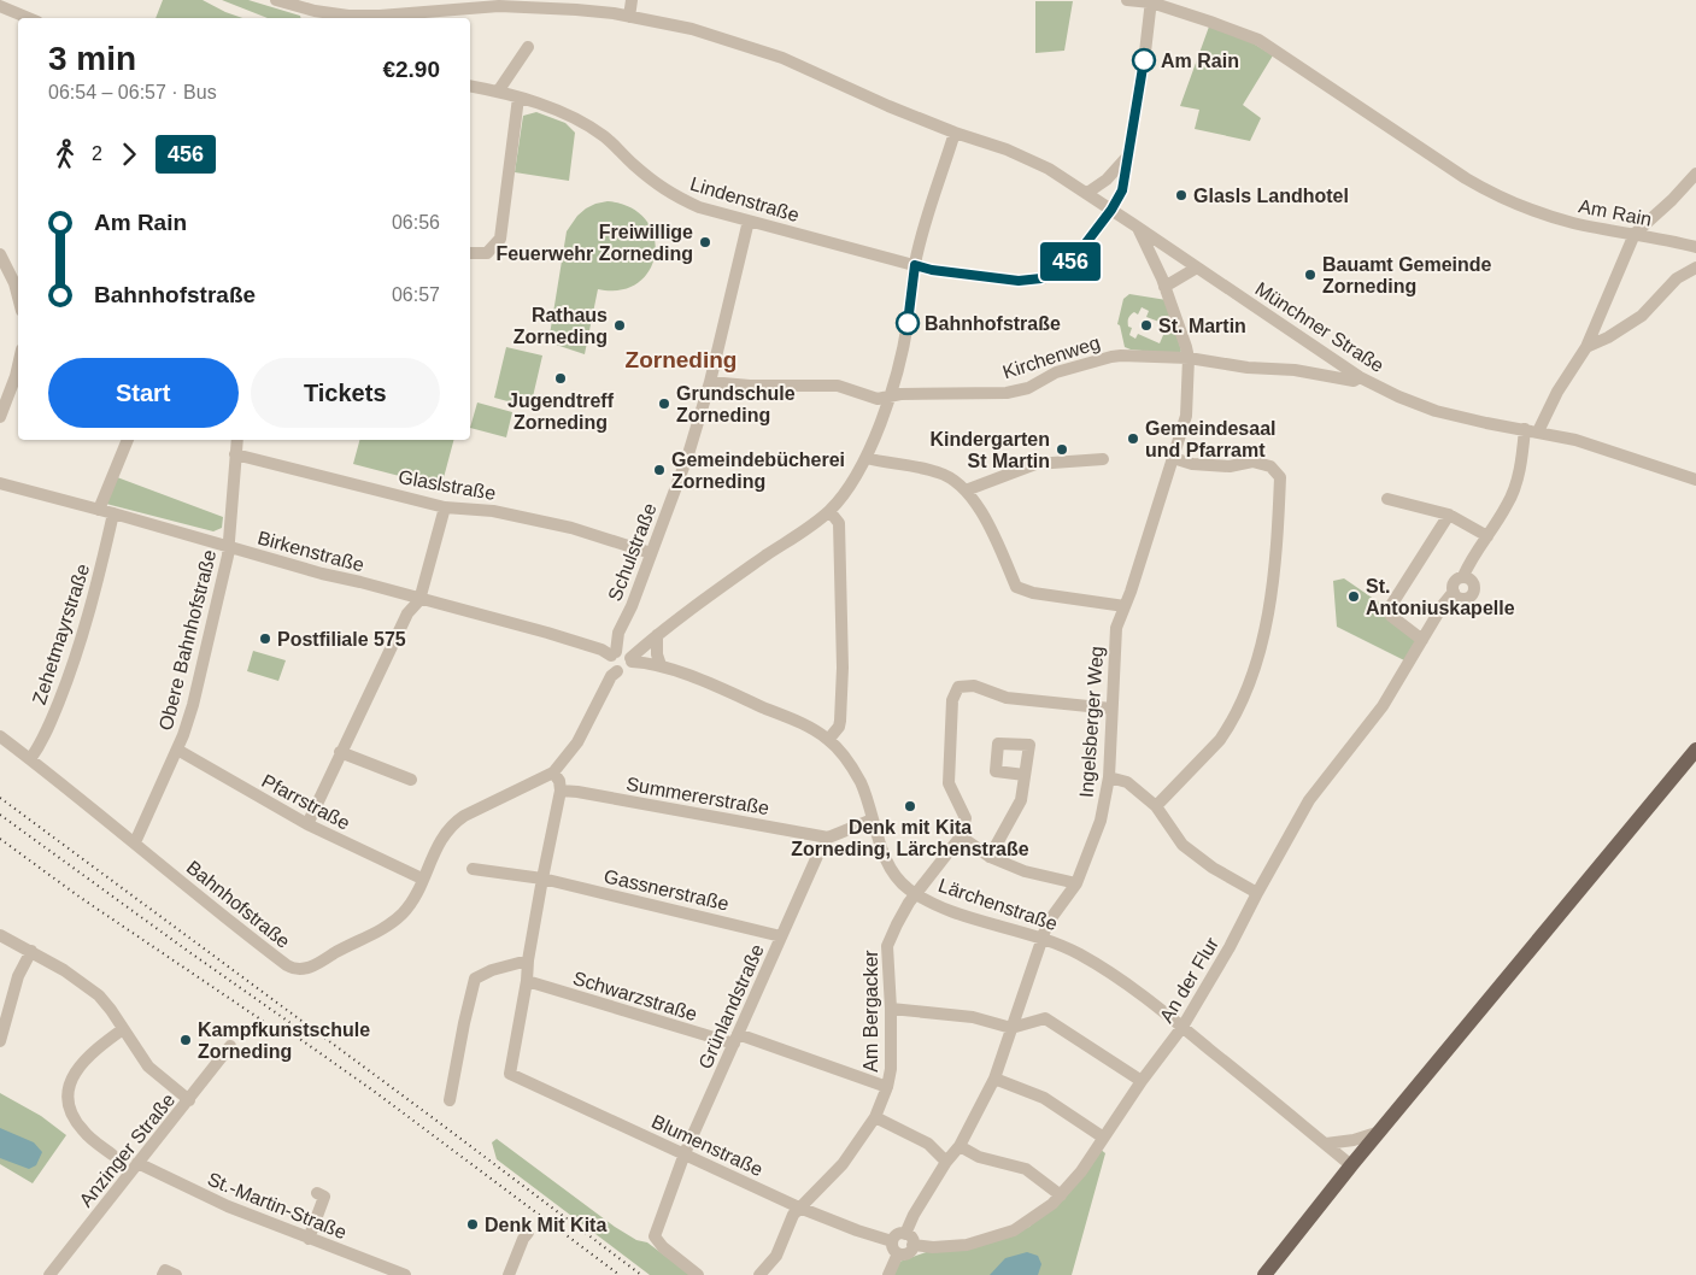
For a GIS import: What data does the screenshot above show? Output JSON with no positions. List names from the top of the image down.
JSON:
{
  "streets": {
    "street": [
      "Lindenstraße",
      "Am Rain",
      "Münchner Straße",
      "Kirchenweg",
      "Glaslstraße",
      "Birkenstraße",
      "Schulstraße",
      "Zehetmayrstraße",
      "Obere Bahnhofstraße",
      "Ingelsberger Weg",
      "Summererstraße",
      "Pfarrstraße",
      "Gassnerstraße",
      "Bahnhofstraße",
      "Lärchenstraße",
      "An der Flur",
      "Schwarzstraße",
      "Grünlandstraße",
      "Am Bergacker",
      "Blumenstraße",
      "Anzinger Straße",
      "St.-Martin-Straße"
    ]
  },
  "crossings": [
    ["Lindenstraße", "Am Rain"],
    ["Lindenstraße", "Münchner Straße"],
    ["Lindenstraße", "Schulstraße"],
    ["Am Rain", "An der Flur"],
    ["Münchner Straße", "Kirchenweg"],
    ["Münchner Straße", "Ingelsberger Weg"],
    ["Münchner Straße", "An der Flur"],
    ["Kirchenweg", "Schulstraße"],
    ["Kirchenweg", "Ingelsberger Weg"],
    ["Glaslstraße", "Schulstraße"],
    ["Glaslstraße", "Obere Bahnhofstraße"],
    ["Birkenstraße", "Schulstraße"],
    ["Birkenstraße", "Zehetmayrstraße"],
    ["Birkenstraße", "Obere Bahnhofstraße"],
    ["Birkenstraße", "Bahnhofstraße"],
    ["Birkenstraße", "Lärchenstraße"],
    ["Schulstraße", "Bahnhofstraße"],
    ["Schulstraße", "Lärchenstraße"],
    ["Zehetmayrstraße", "Bahnhofstraße"],
    ["Obere Bahnhofstraße", "Pfarrstraße"],
    ["Obere Bahnhofstraße", "Bahnhofstraße"],
    ["Ingelsberger Weg", "Lärchenstraße"],
    ["Ingelsberger Weg", "An der Flur"],
    ["Ingelsberger Weg", "Blumenstraße"],
    ["Summererstraße", "Grünlandstraße"],
    ["Pfarrstraße", "Bahnhofstraße"],
    ["Gassnerstraße", "Grünlandstraße"],
    ["Bahnhofstraße", "Lärchenstraße"],
    ["Lärchenstraße", "An der Flur"],
    ["Lärchenstraße", "Am Bergacker"],
    ["An der Flur", "Blumenstraße"],
    ["Schwarzstraße", "Grünlandstraße"],
    ["Schwarzstraße", "Am Bergacker"],
    ["Schwarzstraße", "Blumenstraße"],
    ["Grünlandstraße", "Blumenstraße"],
    ["Am Bergacker", "Blumenstraße"],
    ["Anzinger Straße", "St.-Martin-Straße"]
  ],
  "districts": ["Zorneding"],
  "places": [
    "Am Rain",
    "Glasls Landhotel",
    "Freiwillige Feuerwehr Zorneding",
    "Bauamt Gemeinde Zorneding",
    "Bahnhofstraße",
    "Rathaus Zorneding",
    "St. Martin",
    "Jugendtreff Zorneding",
    "Grundschule Zorneding",
    "Gemeindesaal und Pfarramt",
    "Kindergarten St Martin",
    "Gemeindebücherei Zorneding",
    "St. Antoniuskapelle",
    "Postfiliale 575",
    "Denk mit Kita Zorneding, Lärchenstraße",
    "Kampfkunstschule Zorneding",
    "Denk Mit Kita"
  ],
  "lines": ["bus line 456"],
  "page": {
    "on_map": "456",
    "heading": ["3 min", "06:54 – 06:57 · Bus", "€2.90"],
    "legs": ["2", "456"],
    "list": [
      {
        "name": "Am Rain",
        "value": "06:56"
      },
      {
        "name": "Bahnhofstraße",
        "value": "06:57"
      }
    ],
    "buttons": ["Start", "Tickets"]
  }
}
